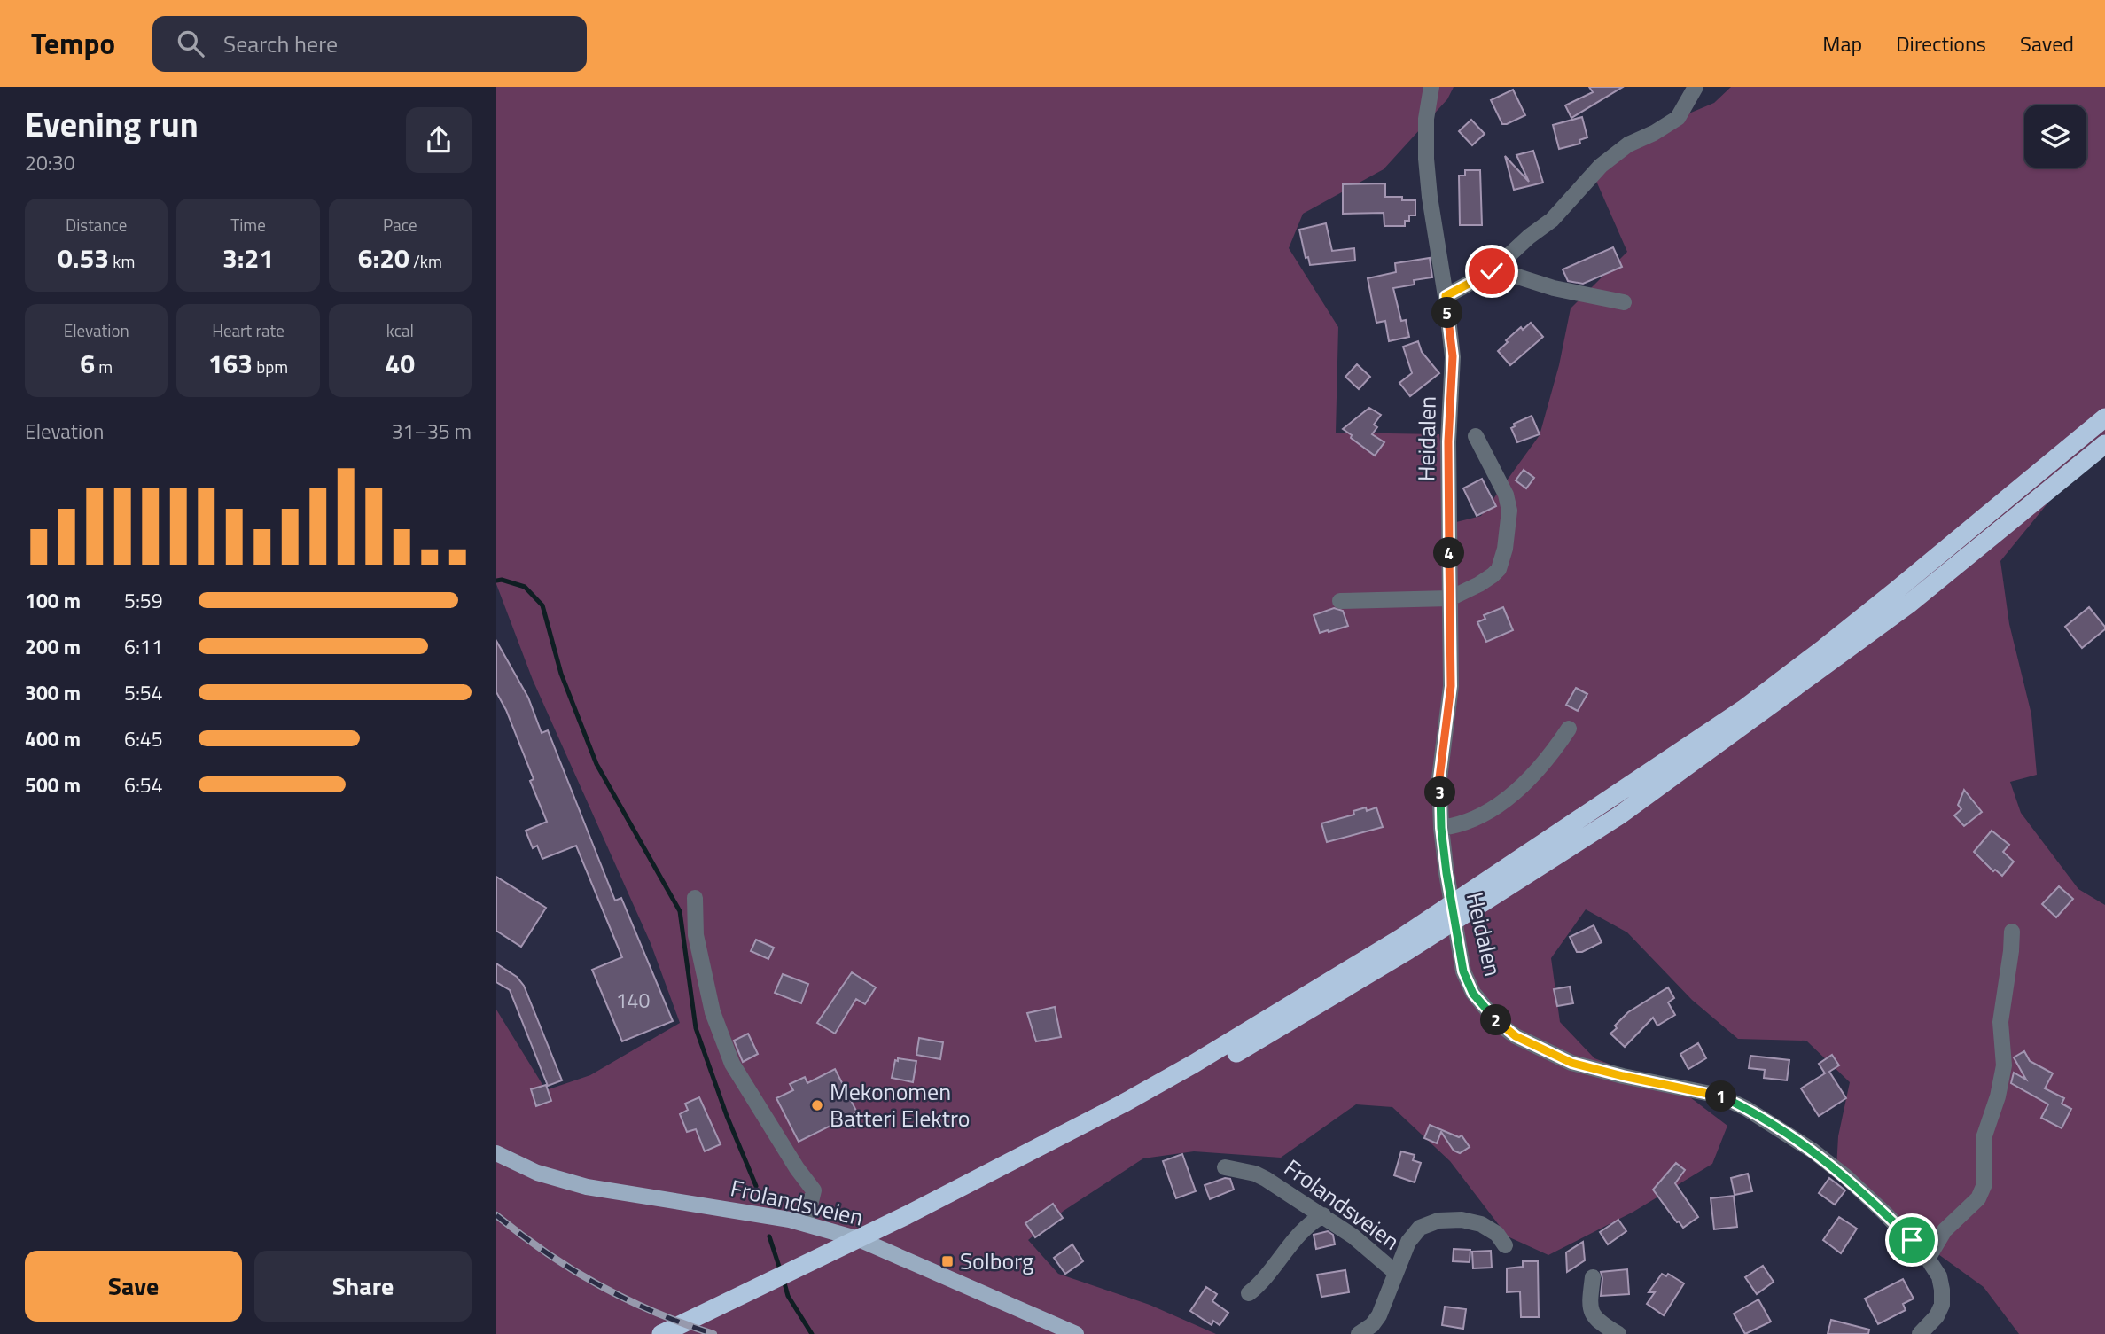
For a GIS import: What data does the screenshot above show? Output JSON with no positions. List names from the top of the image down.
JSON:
{
  "streets": {
    "main road": ["Frolandsveien"],
    "street": ["Heidalen"]
  },
  "places": {
    "other": ["Mekonomen Batteri Elektro"],
    "transit": ["Solborg"]
  },
  "house_numbers": ["140"],
  "page": {
    "header": "Tempo",
    "search": "Search here",
    "nav": ["Map", "Directions", "Saved"],
    "heading": ["Evening run", "20:30"],
    "stats": [
      ["Distance", "0.53 km"],
      ["Time", "3:21"],
      ["Pace", "6:20 /km"],
      ["Elevation", "6 m"],
      ["Heart rate", "163 bpm"],
      ["kcal", "40"]
    ],
    "pins": [
      "5",
      "4",
      "3",
      "2",
      "1"
    ],
    "chart": ["Elevation", "31–35 m"],
    "list": [
      {
        "name": "100 m",
        "note": "5:59"
      },
      {
        "name": "200 m",
        "note": "6:11"
      },
      {
        "name": "300 m",
        "note": "5:54"
      },
      {
        "name": "400 m",
        "note": "6:45"
      },
      {
        "name": "500 m",
        "note": "6:54"
      }
    ],
    "buttons": ["Save", "Share"]
  }
}
